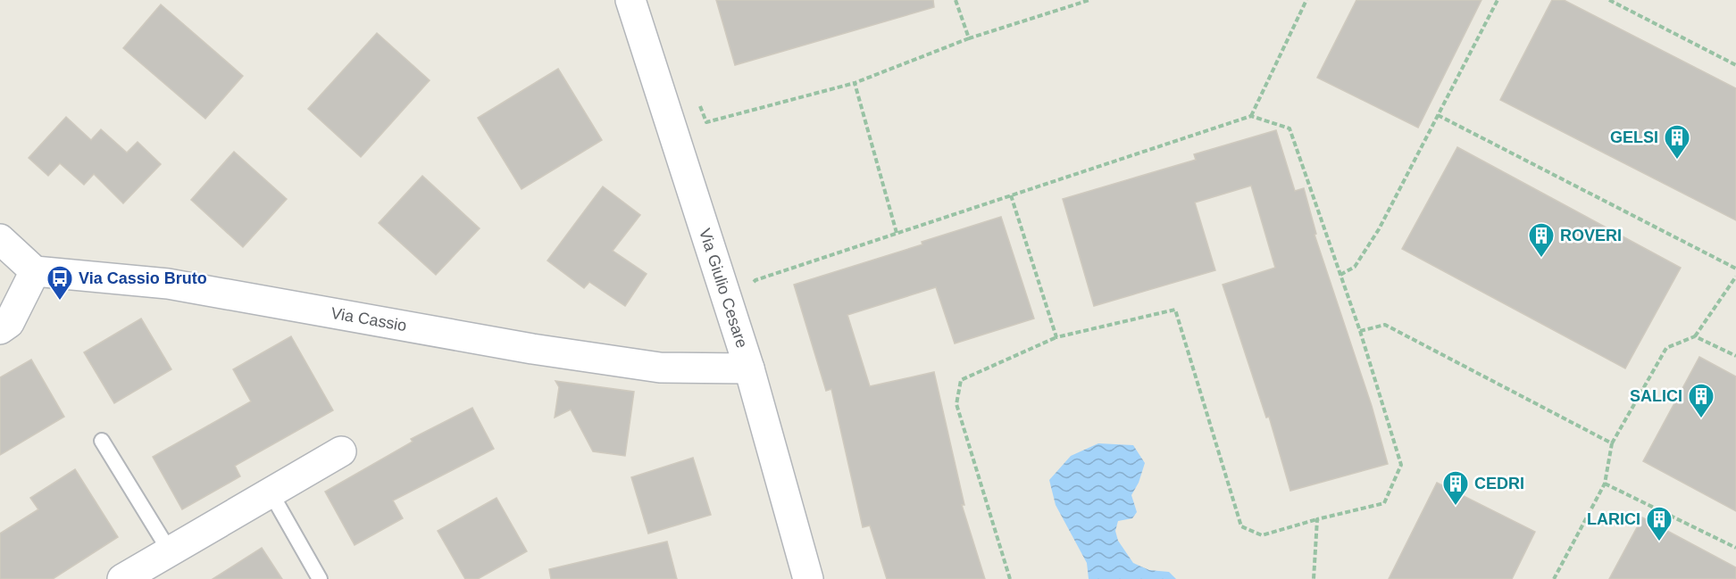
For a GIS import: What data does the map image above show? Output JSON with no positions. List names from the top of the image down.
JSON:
{
  "streets": {
    "street": ["Via Giulio Cesare", "Via Cassio"]
  },
  "crossings": [
    ["Via Giulio Cesare", "Via Cassio"]
  ],
  "places": {
    "building": [
      "GELSI",
      "ROVERI",
      "SALICI",
      "CEDRI",
      "LARICI"
    ],
    "bus stop": ["Via Cassio Bruto"]
  }
}
